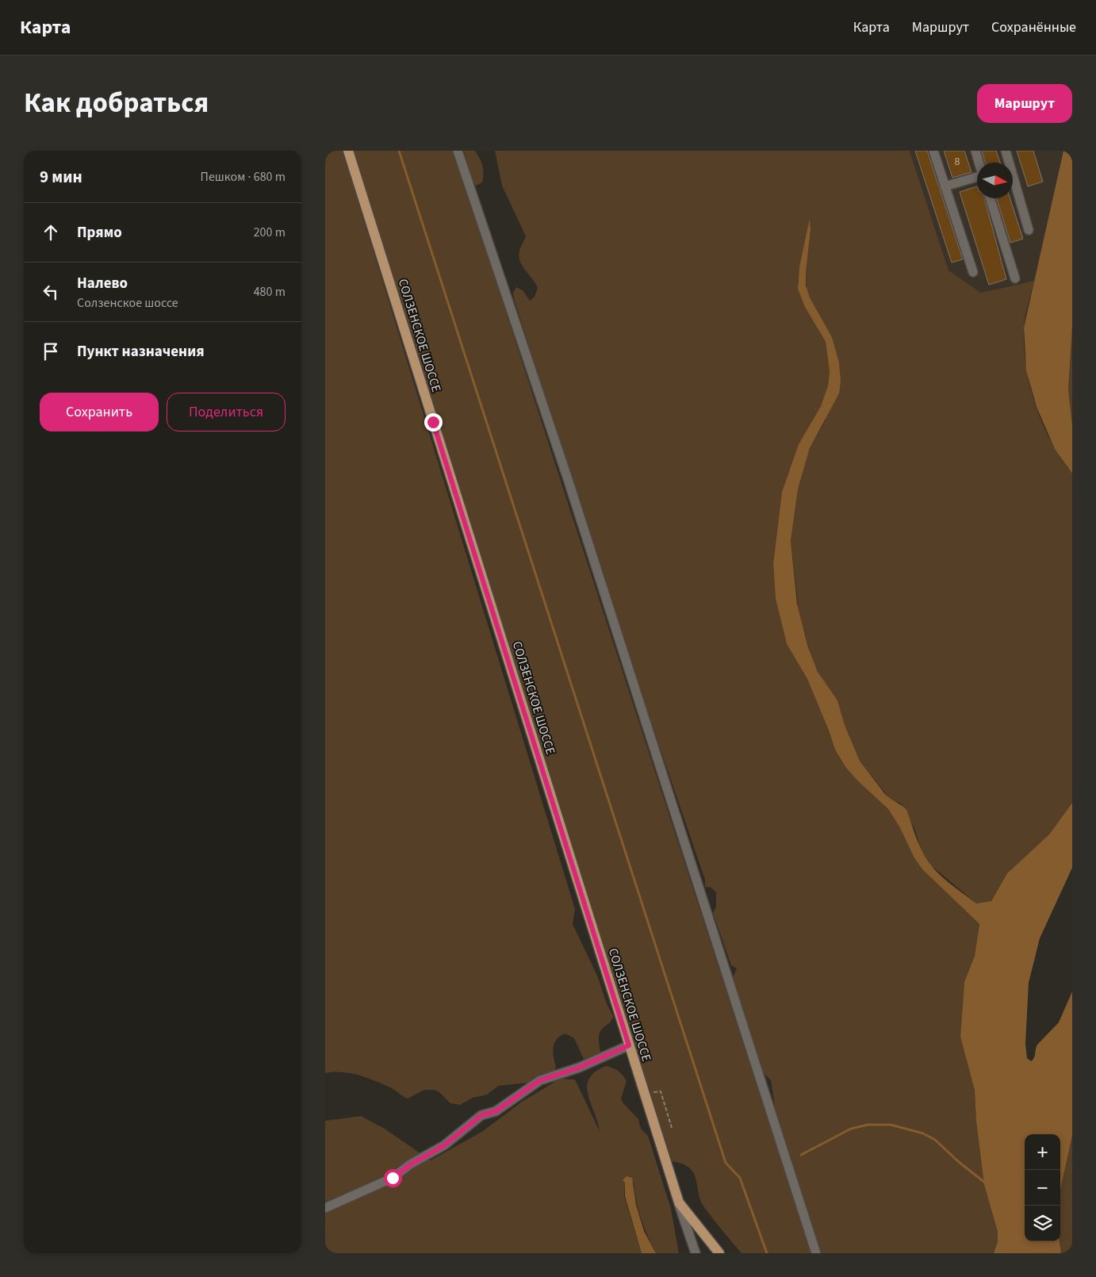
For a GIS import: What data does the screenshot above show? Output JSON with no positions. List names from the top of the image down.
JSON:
{
  "streets": {
    "main road": ["СОЛЗЕНСКОЕ ШОССЕ"]
  },
  "house_numbers": ["8"],
  "north": "right",
  "page": {
    "header": "Карта",
    "nav": ["Карта", "Маршрут", "Сохранённые"],
    "title": "Как добраться",
    "buttons": [
      "Маршрут",
      ["Сохранить", "Поделиться"]
    ],
    "heading": ["9 мин", "Пешком · 680 m"],
    "list": [
      ["Прямо", "200 m"],
      ["Налево", "Солзенское шоссе", "480 m"],
      "Пункт назначения"
    ],
    "map_buttons": ["+", "−"]
  }
}
